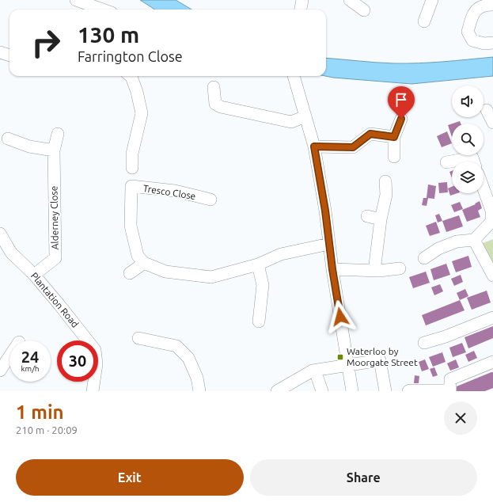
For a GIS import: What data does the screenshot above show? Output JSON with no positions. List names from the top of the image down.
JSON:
{
  "streets": {
    "street": ["Tresco Close", "Alderney Close", "Plantation Road"]
  },
  "crossings": [
    ["Alderney Close", "Plantation Road"]
  ],
  "places": {
    "transit": ["Waterloo by Moorgate Street"]
  },
  "page": {
    "turn": ["130 m", "Farrington Close"],
    "speed": "24 km/h",
    "limit": "30",
    "heading": ["1 min", "210 m · 20:09"],
    "buttons": ["Exit", "Share"]
  }
}
